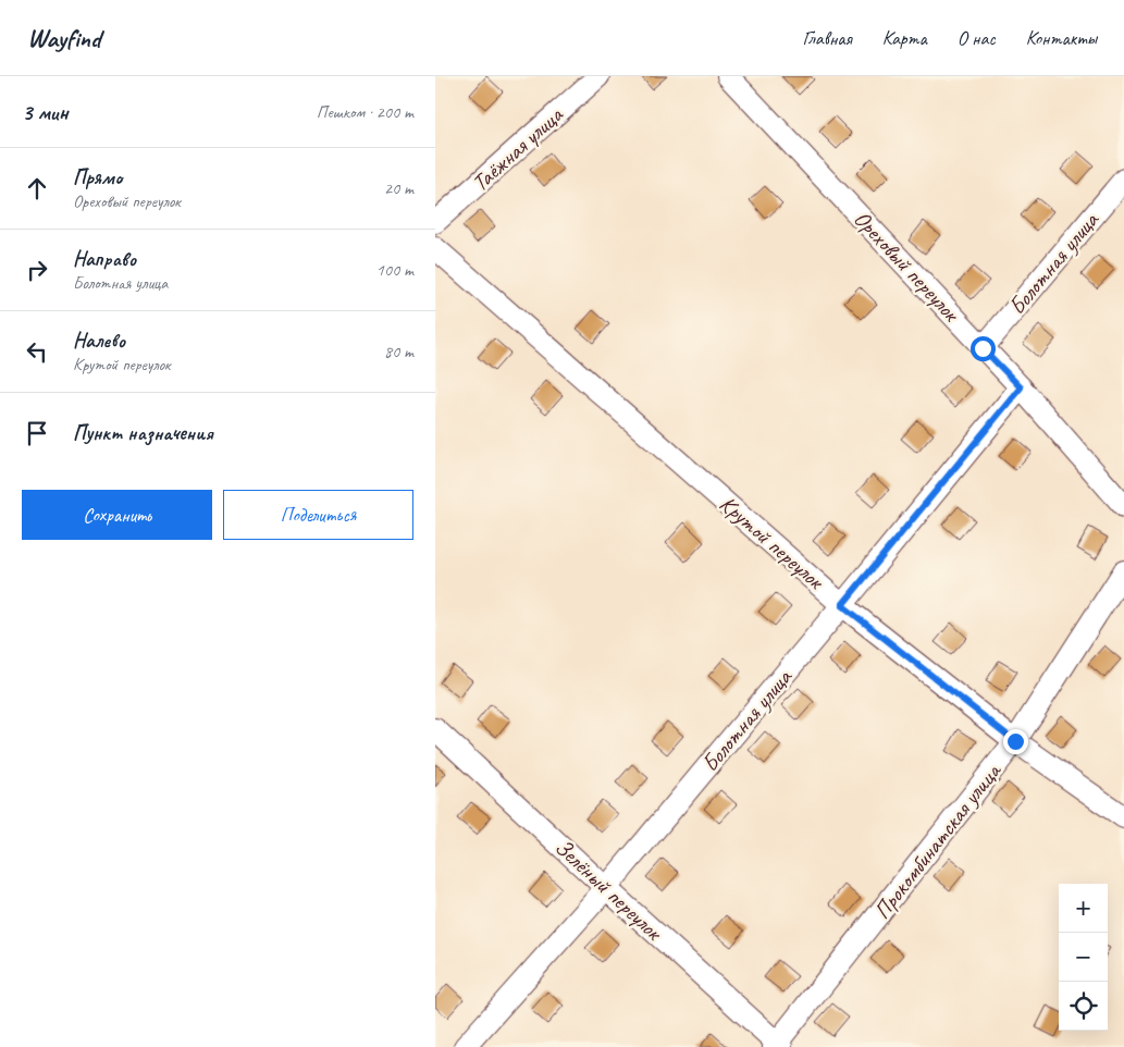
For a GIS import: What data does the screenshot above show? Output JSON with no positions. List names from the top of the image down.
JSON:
{
  "streets": {
    "street": [
      "Таёжная улица",
      "Болотная улица",
      "Ореховый переулок",
      "Крутой переулок",
      "Прокомбинатская улица",
      "Зелёный переулок"
    ]
  },
  "crossings": [
    ["Болотная улица", "Ореховый переулок"],
    ["Болотная улица", "Крутой переулок"],
    ["Болотная улица", "Зелёный переулок"],
    ["Крутой переулок", "Прокомбинатская улица"],
    ["Прокомбинатская улица", "Зелёный переулок"]
  ],
  "page": {
    "header": "Wayfind",
    "nav": [
      "Главная",
      "Карта",
      "О нас",
      "Контакты"
    ],
    "heading": ["3 мин", "Пешком · 200 m"],
    "list": [
      ["Прямо", "Ореховый переулок", "20 m"],
      ["Направо", "Болотная улица", "100 m"],
      ["Налево", "Крутой переулок", "80 m"],
      "Пункт назначения"
    ],
    "buttons": ["Сохранить", "Поделиться"],
    "map_buttons": ["+", "−"]
  }
}
